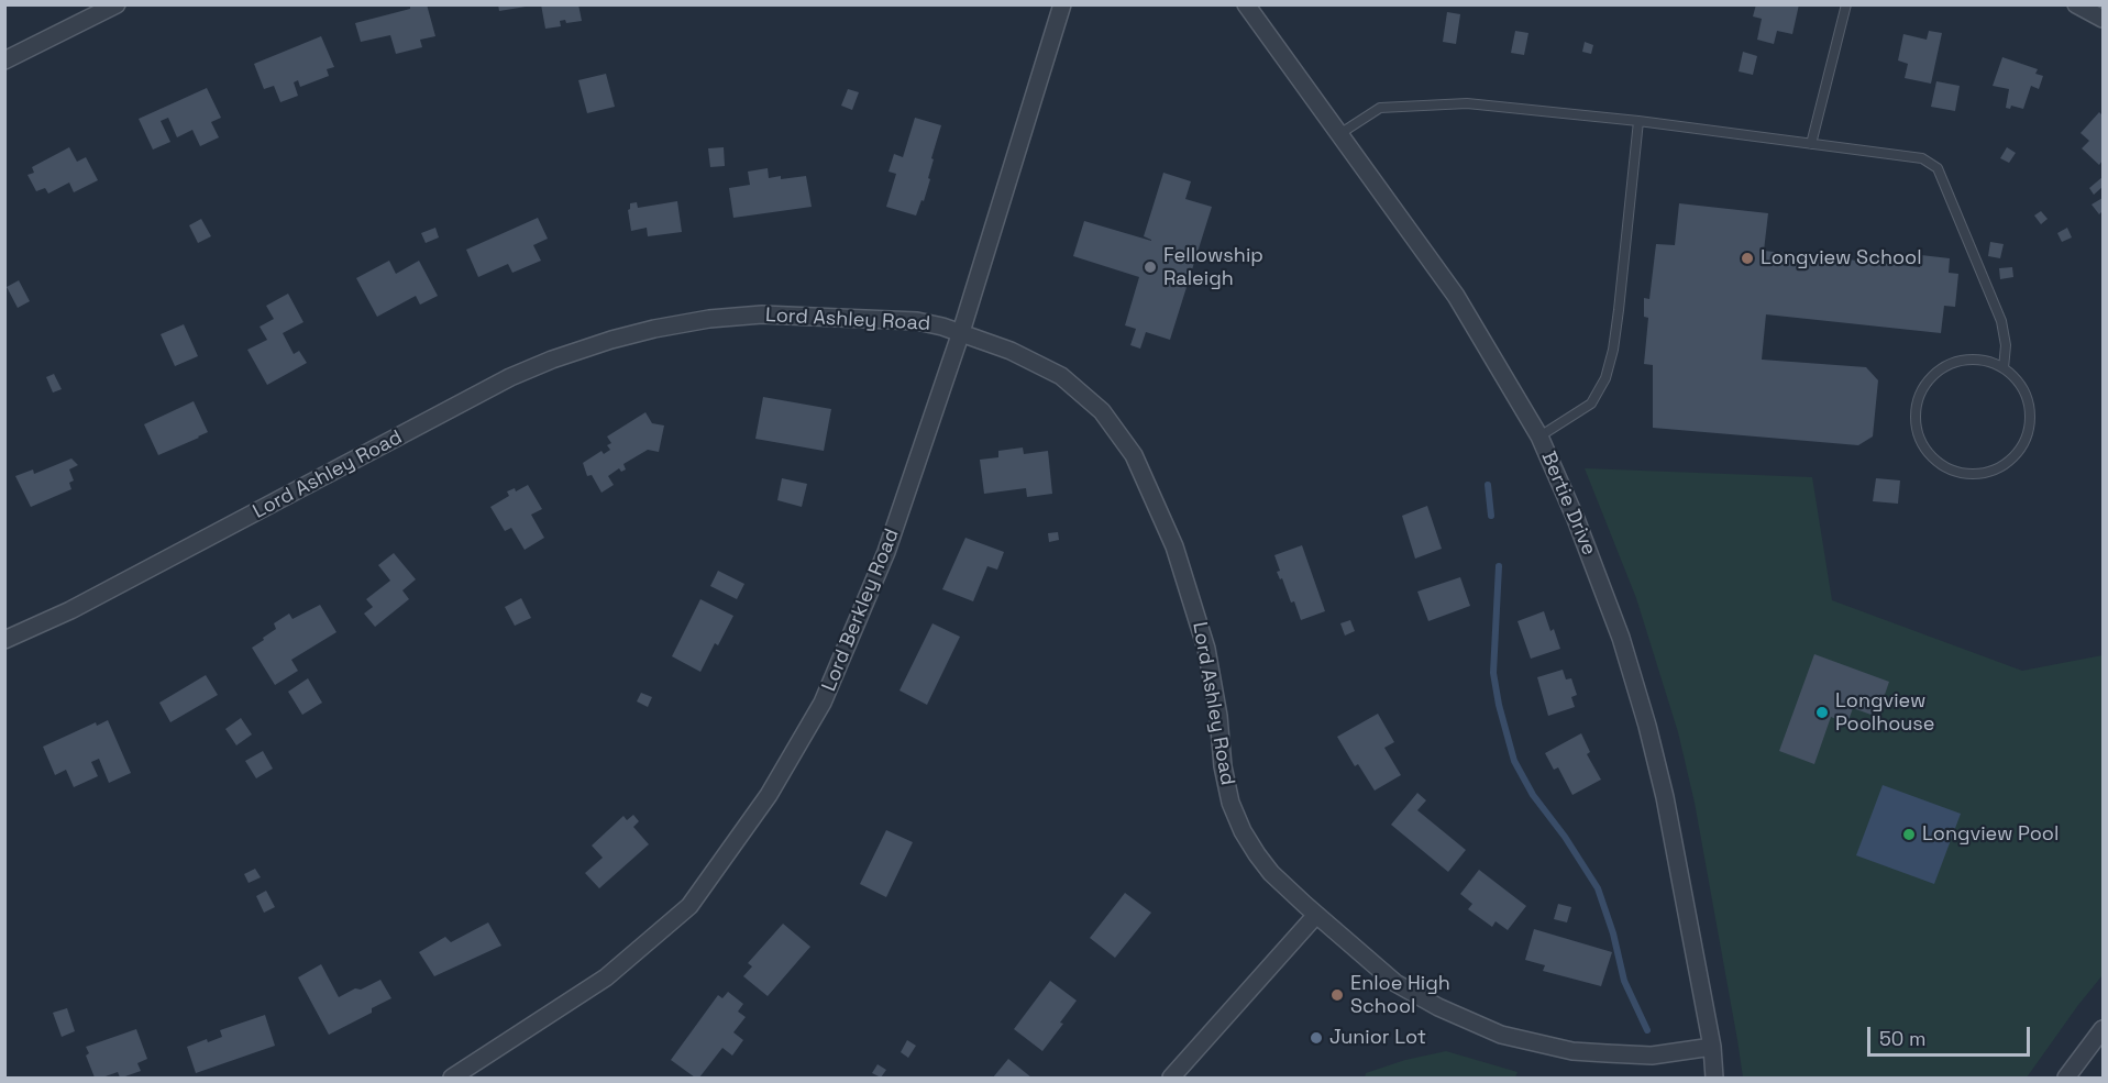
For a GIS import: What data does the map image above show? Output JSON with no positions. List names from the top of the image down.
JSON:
{
  "streets": {
    "street": ["Lord Ashley Road", "Bertie Drive", "Lord Berkley Road"]
  },
  "crossings": [
    ["Lord Ashley Road", "Bertie Drive"],
    ["Lord Ashley Road", "Lord Berkley Road"]
  ],
  "places": [
    "Longview School",
    "Fellowship Raleigh",
    "Longview Poolhouse",
    "Longview Pool",
    "Enloe High School",
    "Junior Lot"
  ],
  "scale_bar": "50 m"
}
